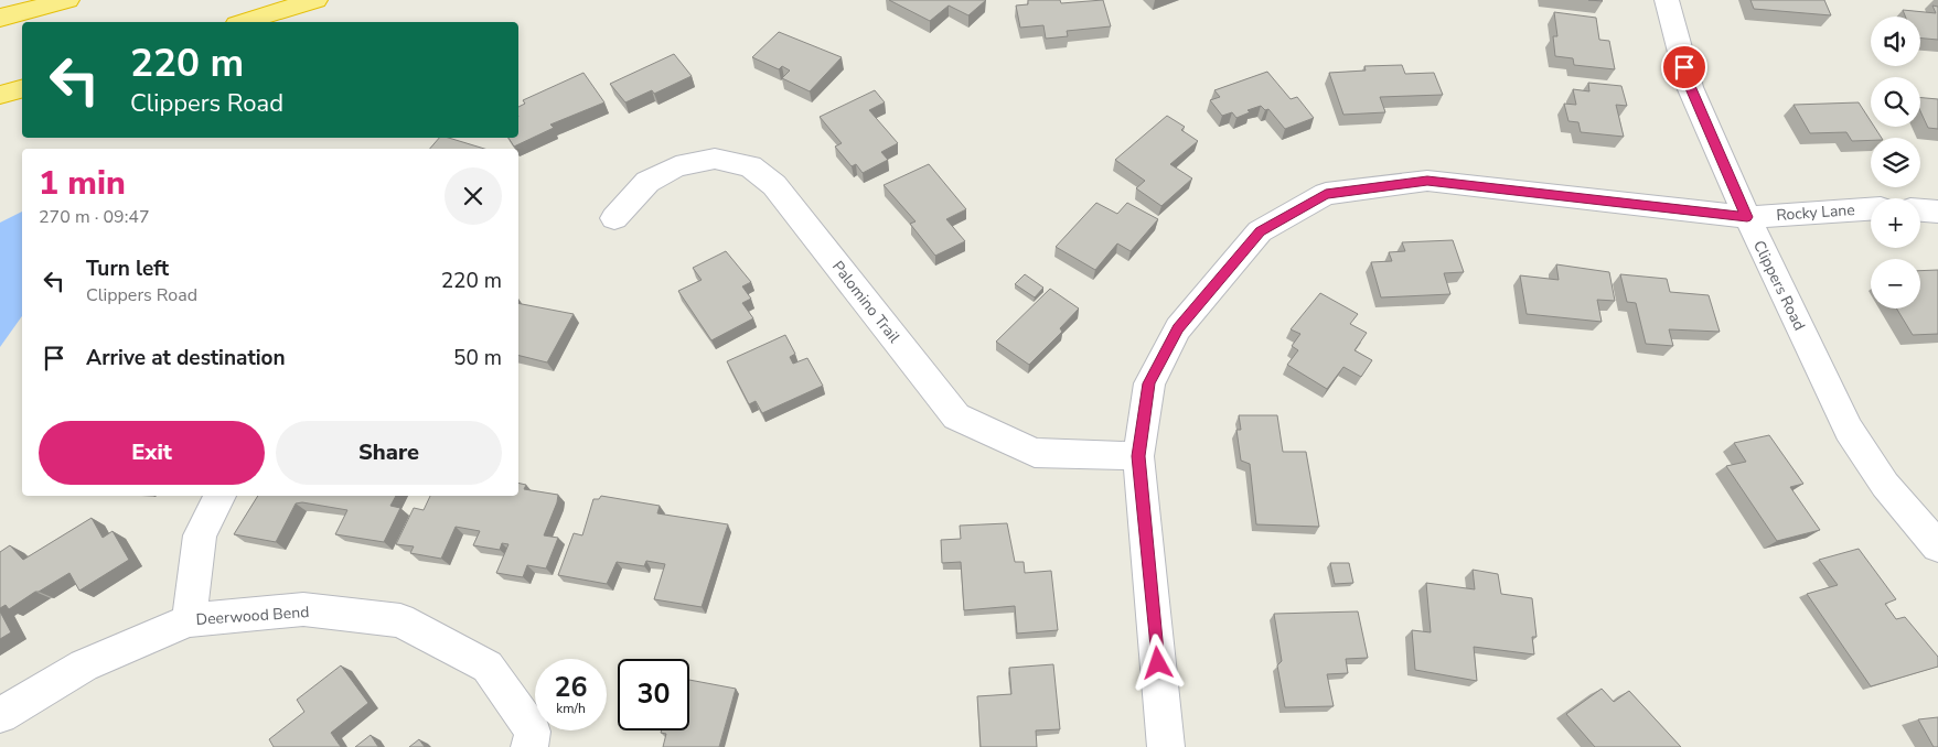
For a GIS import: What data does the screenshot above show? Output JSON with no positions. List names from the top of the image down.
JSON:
{
  "streets": {
    "street": [
      "Rocky Lane",
      "Clippers Road",
      "Palomino Trail",
      "Deerwood Bend"
    ]
  },
  "crossings": [
    ["Rocky Lane", "Clippers Road"],
    ["Rocky Lane", "Palomino Trail"]
  ],
  "page": {
    "map_buttons": ["+", "−"],
    "turn": ["220 m", "Clippers Road"],
    "heading": ["1 min", "270 m · 09:47"],
    "list": [
      {
        "name": "Turn left",
        "note": "Clippers Road",
        "value": "220 m"
      },
      {
        "name": "Arrive at destination",
        "value": "50 m"
      }
    ],
    "buttons": ["Exit", "Share"],
    "speed": "26 km/h",
    "limit": "30"
  }
}
